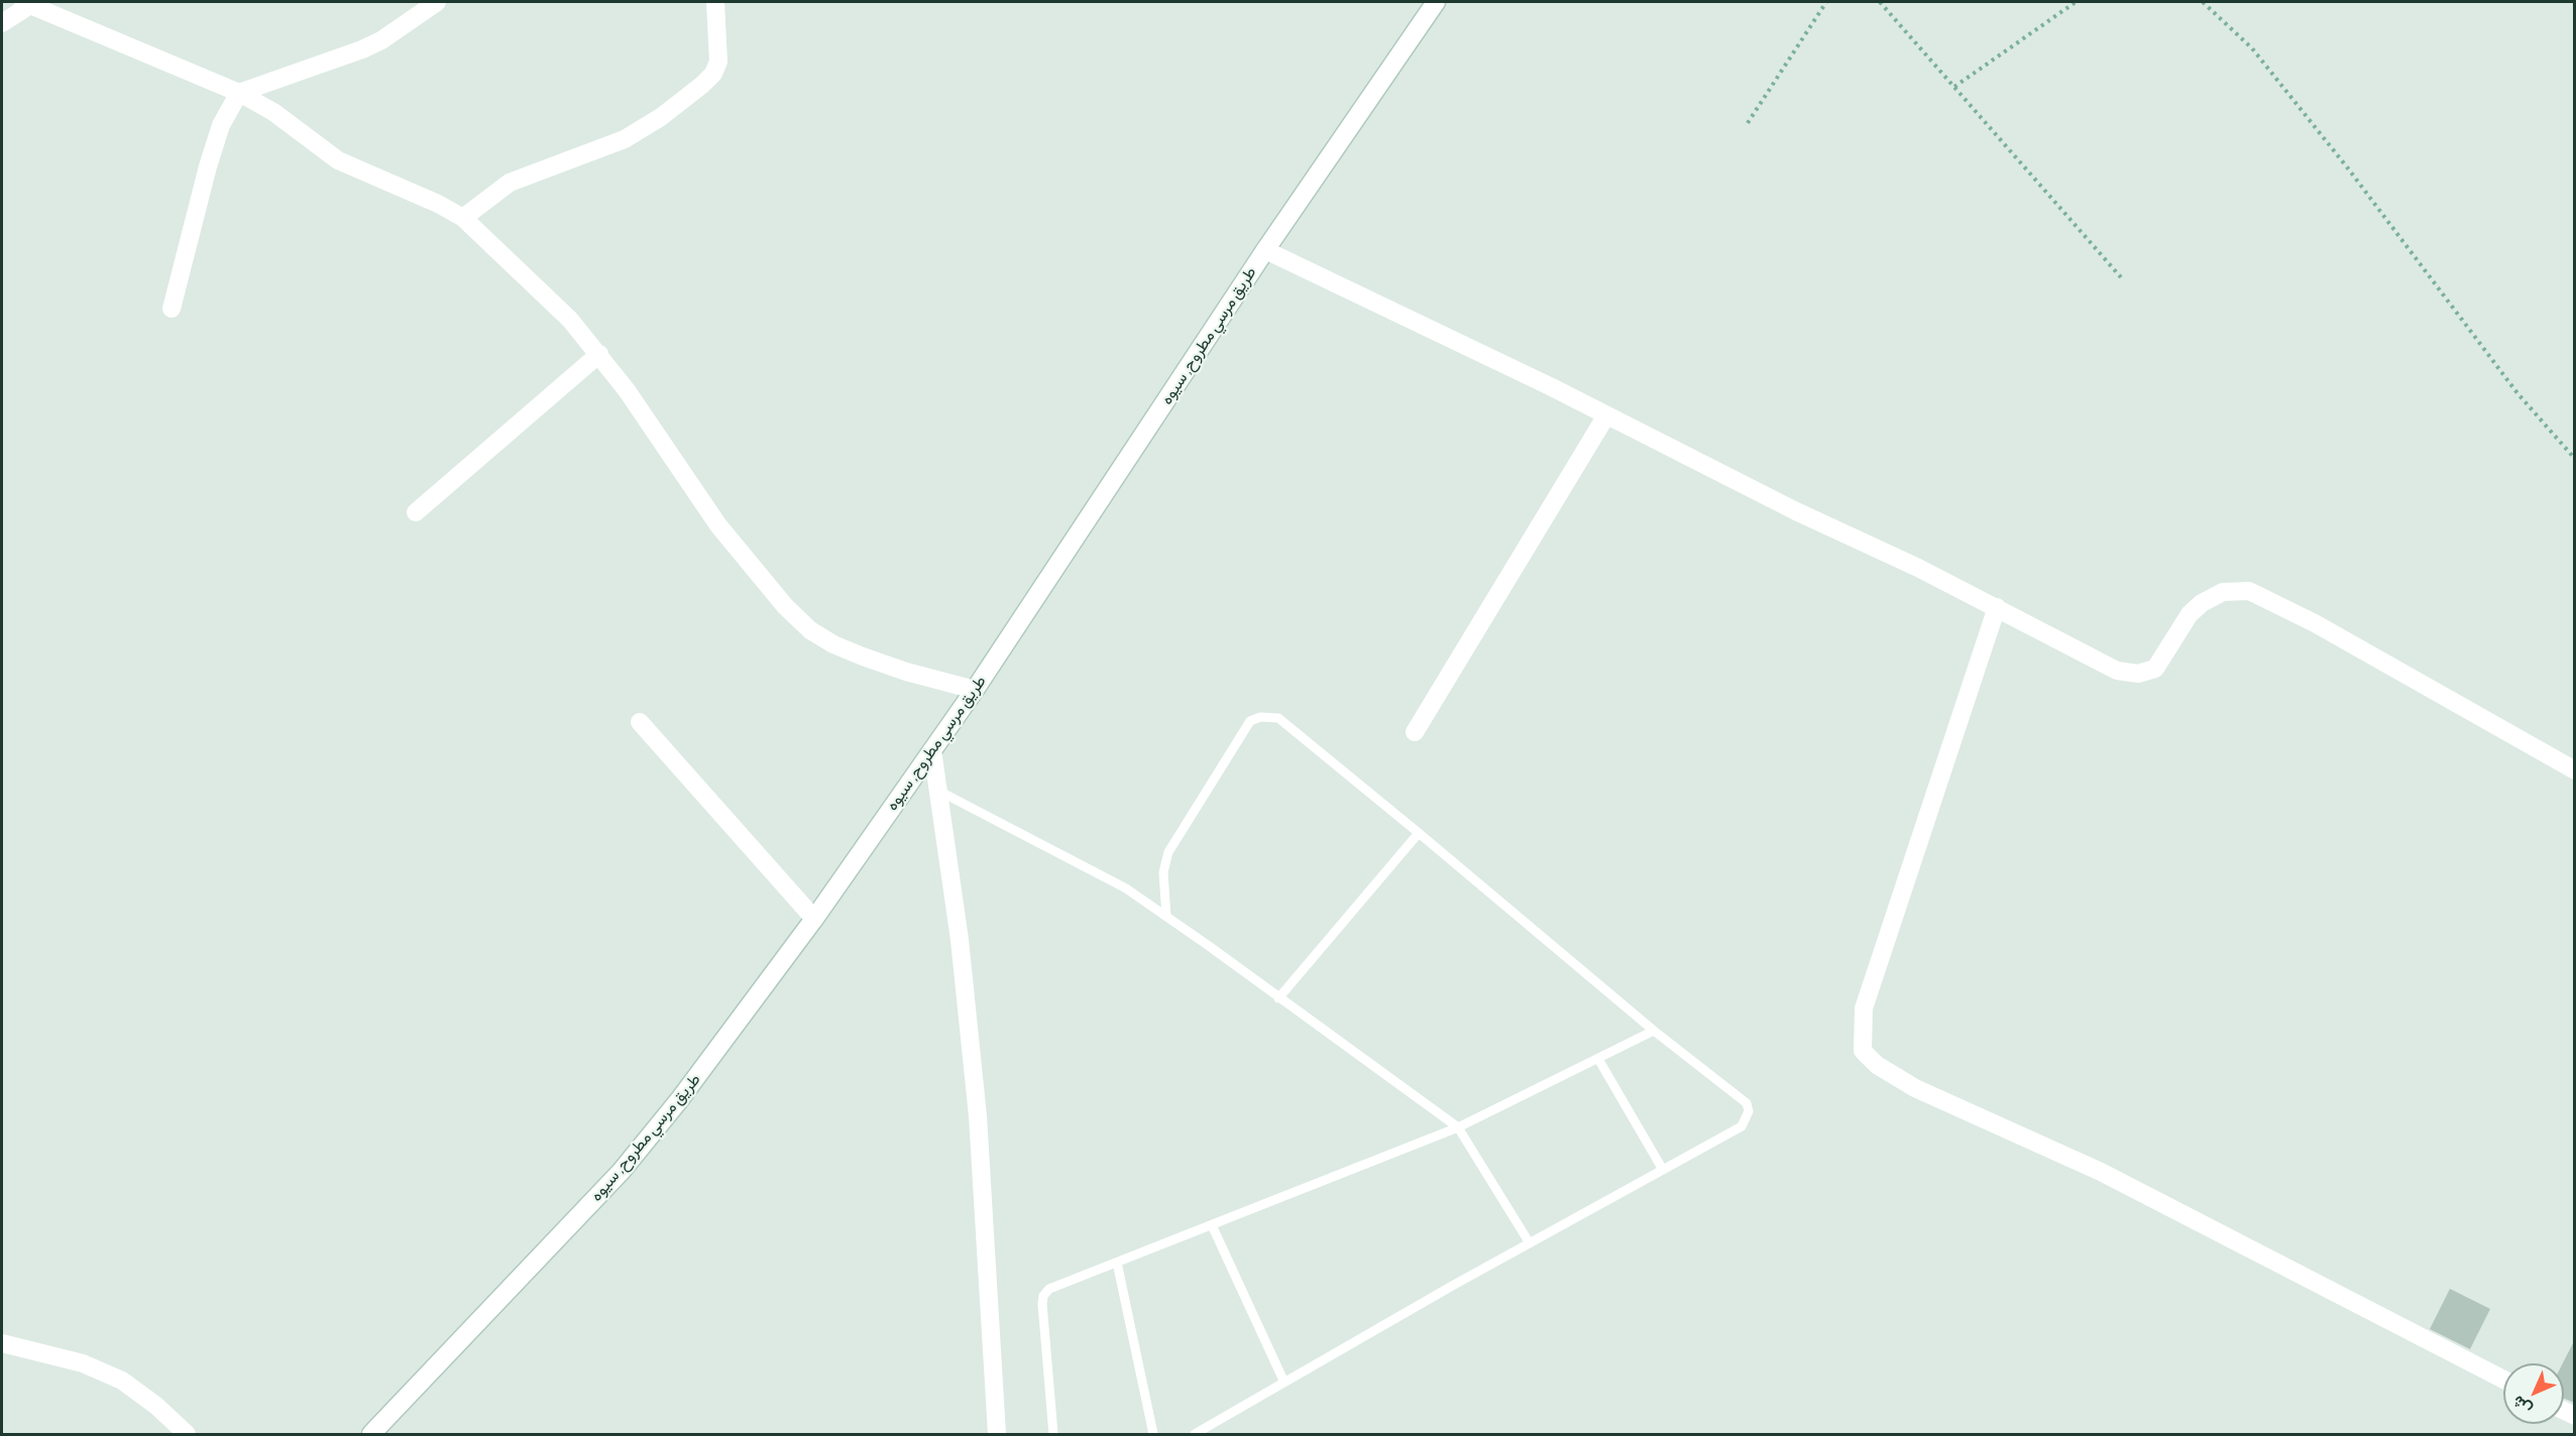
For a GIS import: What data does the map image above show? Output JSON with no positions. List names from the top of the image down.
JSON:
{
  "streets": {
    "street": ["طريق مرسي مطروح, سيوه"]
  },
  "north": "bottom left"
}
